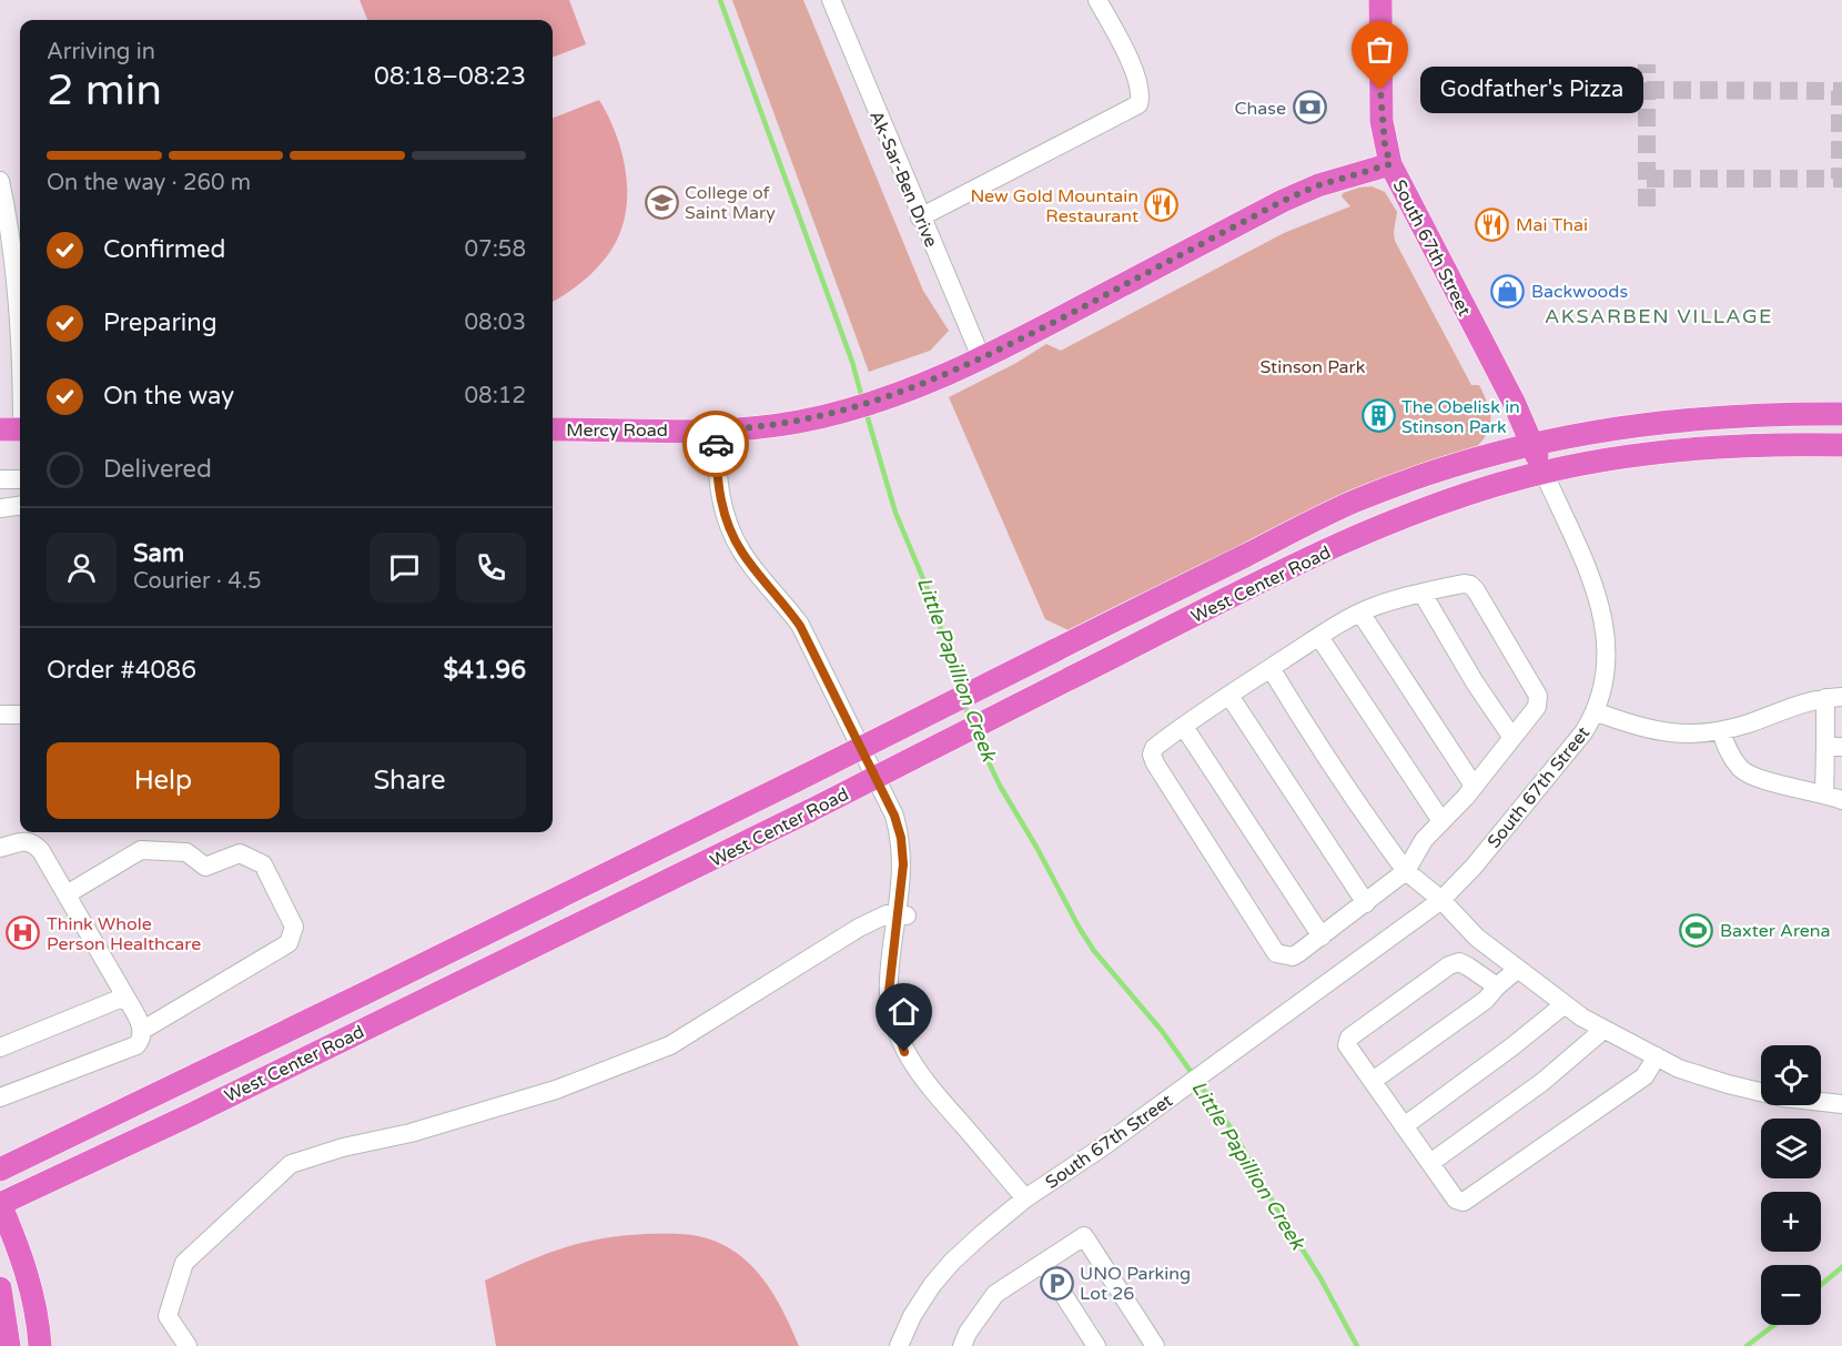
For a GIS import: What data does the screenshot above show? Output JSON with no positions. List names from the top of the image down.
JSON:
{
  "streets": {
    "main road": ["South 67th Street", "Mercy Road", "West Center Road"],
    "street": ["Ak-Sar-Ben Drive"]
  },
  "crossings": [
    ["Ak-Sar-Ben Drive", "Mercy Road"],
    ["South 67th Street", "Mercy Road"],
    ["South 67th Street", "West Center Road"]
  ],
  "districts": ["AKSARBEN VILLAGE"],
  "water": ["Little Papillion Creek"],
  "parks": ["Stinson Park"],
  "places": {
    "other": ["Godfather's Pizza"],
    "bank": ["Chase"],
    "school or university": ["College of Saint Mary"],
    "restaurant": ["New Gold Mountain Restaurant", "Mai Thai"],
    "shop": ["Backwoods"],
    "building": ["The Obelisk in Stinson Park"],
    "sports": ["Baxter Arena"],
    "hospital": ["Think Whole Person Healthcare"],
    "parking": ["UNO Parking Lot 26"]
  },
  "page": {
    "heading": ["2 min", "Arriving in", "08:18–08:23"],
    "panel": [
      "Sam",
      "Courier · 4.5",
      "Order #4086",
      "$41.96"
    ],
    "bubble": "Godfather's Pizza",
    "bar": "On the way · 260 m",
    "list": [
      ["Confirmed", "07:58"],
      ["Preparing", "08:03"],
      ["On the way", "08:12"],
      "Delivered"
    ],
    "buttons": ["Help", "Share"],
    "map_buttons": ["+", "−"]
  }
}
